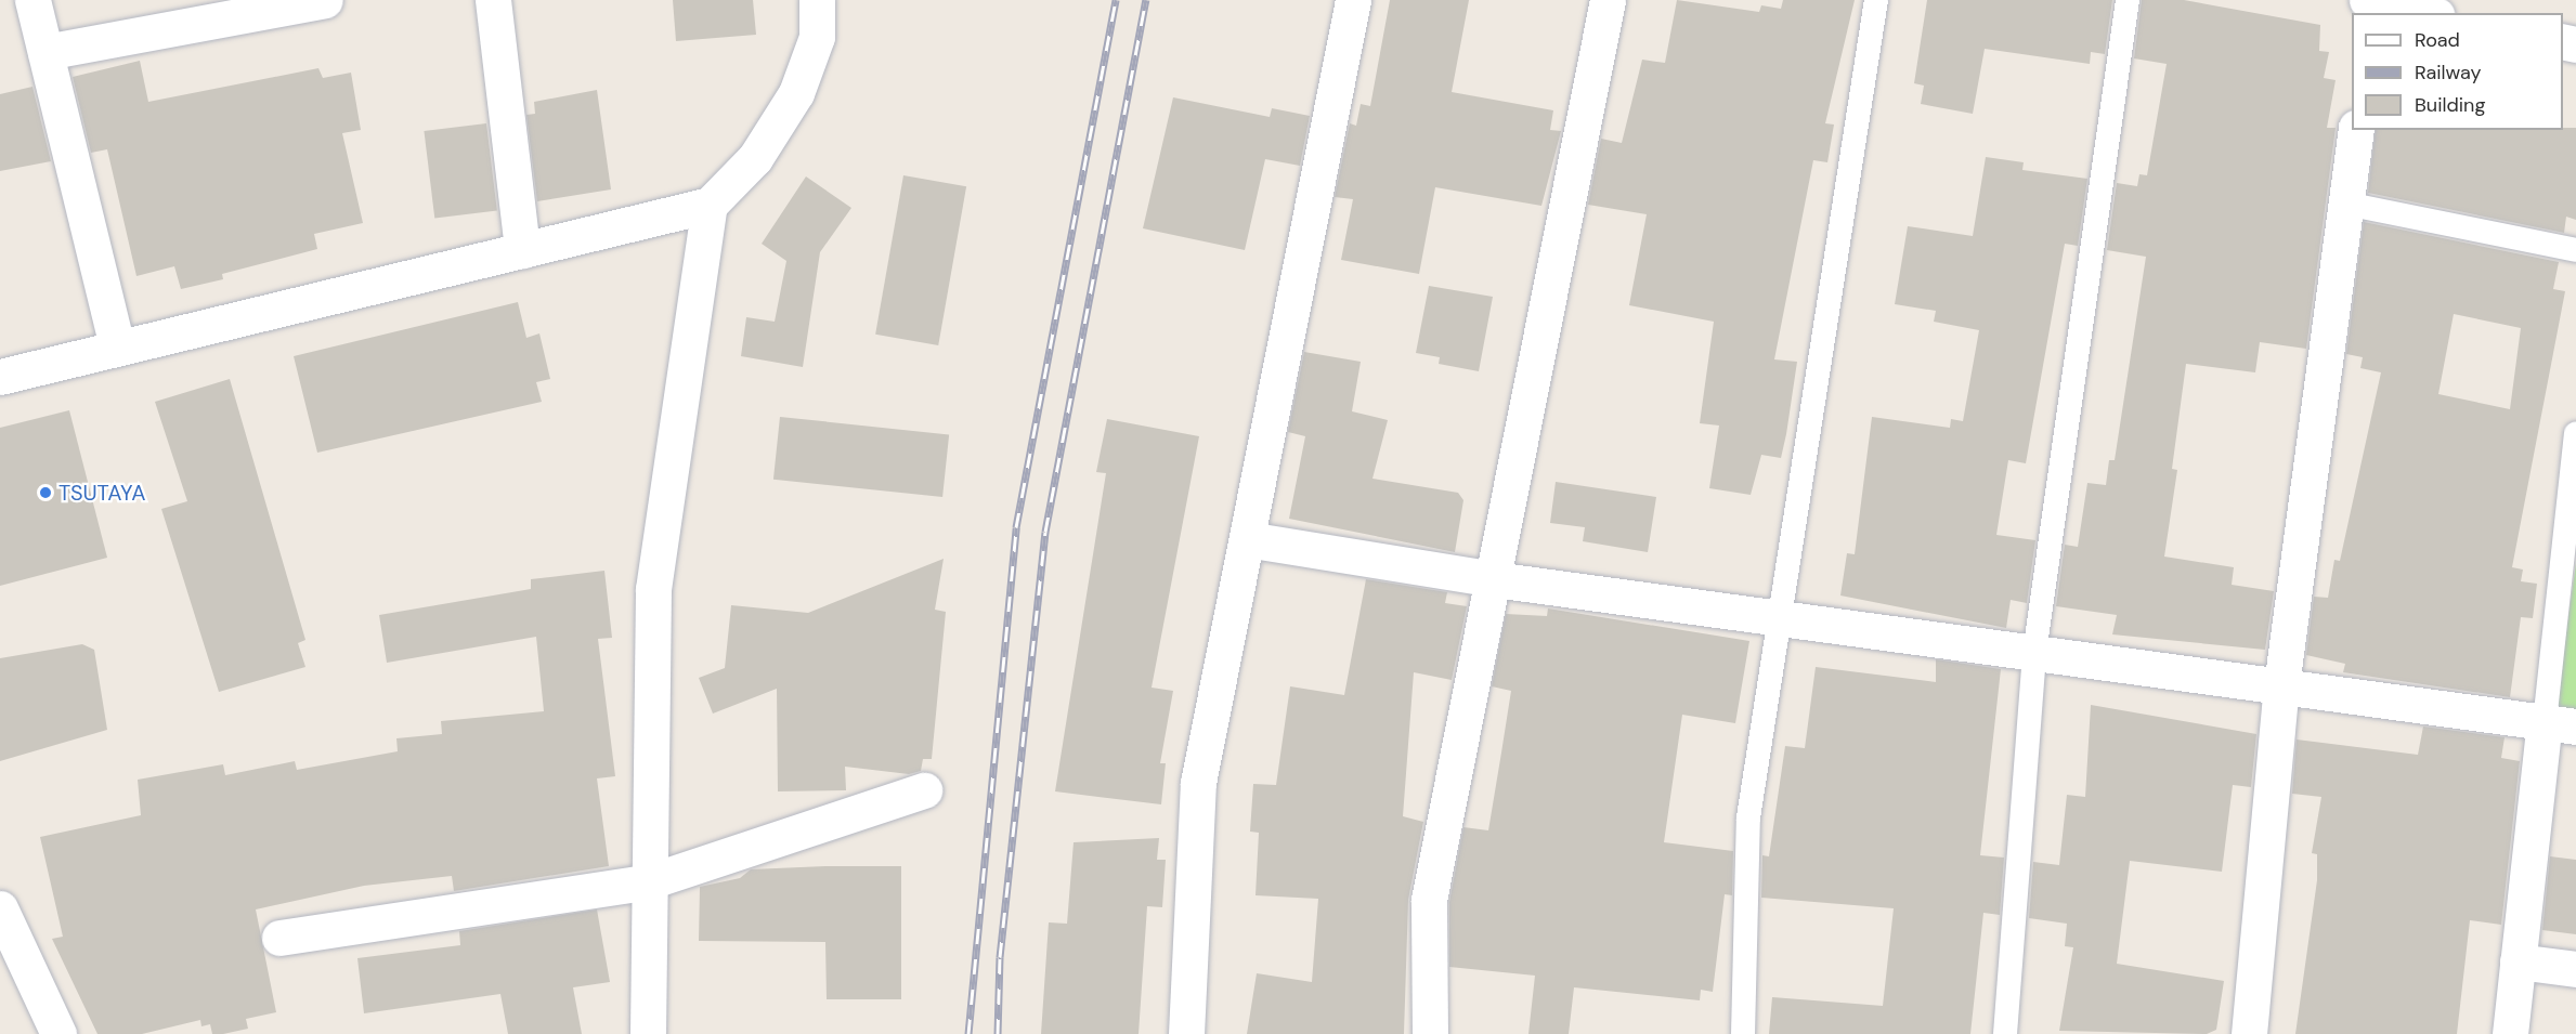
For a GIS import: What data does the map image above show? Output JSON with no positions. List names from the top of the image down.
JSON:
{
  "places": ["TSUTAYA"],
  "legend": ["Road", "Railway", "Building"]
}
